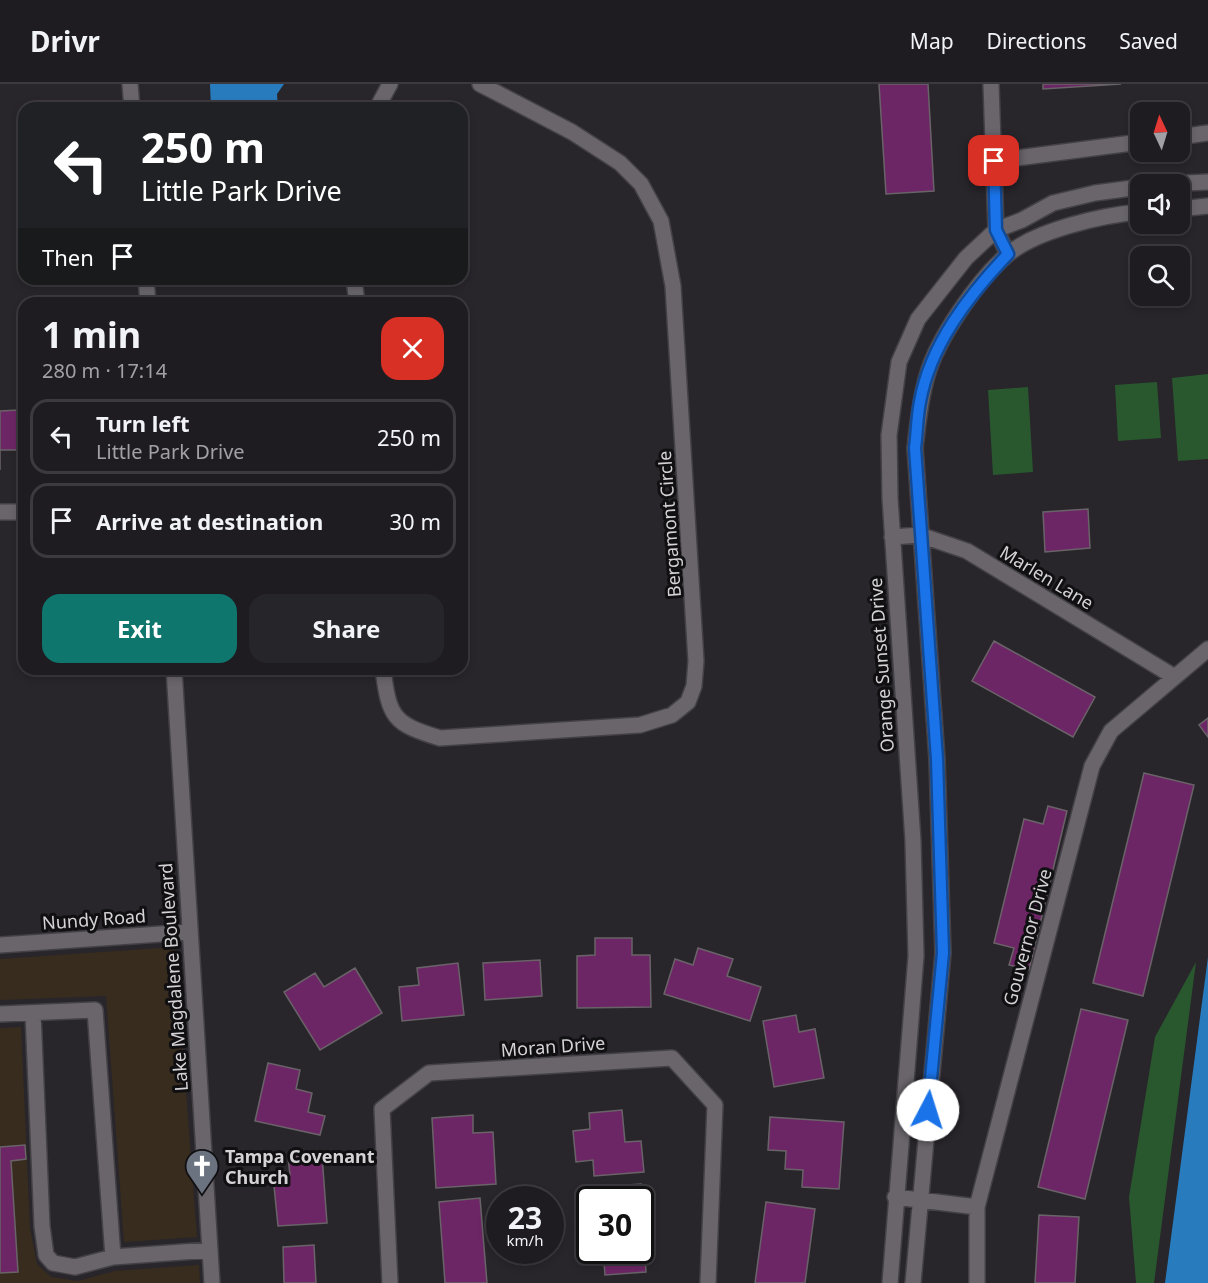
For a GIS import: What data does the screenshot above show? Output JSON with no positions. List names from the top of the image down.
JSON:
{
  "streets": {
    "street": [
      "Bergamont Circle",
      "Marlen Lane",
      "Orange Sunset Drive",
      "Nundy Road",
      "Gouvernor Drive",
      "Lake Magdalene Boulevard",
      "Moran Drive"
    ]
  },
  "crossings": [
    ["Marlen Lane", "Orange Sunset Drive"],
    ["Marlen Lane", "Gouvernor Drive"],
    ["Nundy Road", "Lake Magdalene Boulevard"]
  ],
  "places": {
    "church": ["Tampa Covenant Church"]
  },
  "north": "top",
  "page": {
    "header": "Drivr",
    "nav": ["Map", "Directions", "Saved"],
    "turn": ["250 m", "Little Park Drive"],
    "then": "Then",
    "heading": ["1 min", "280 m · 17:14"],
    "list": [
      {
        "name": "Turn left",
        "note": "Little Park Drive",
        "value": "250 m"
      },
      {
        "name": "Arrive at destination",
        "value": "30 m"
      }
    ],
    "buttons": ["Exit", "Share"],
    "speed": "23 km/h",
    "limit": "30"
  }
}
